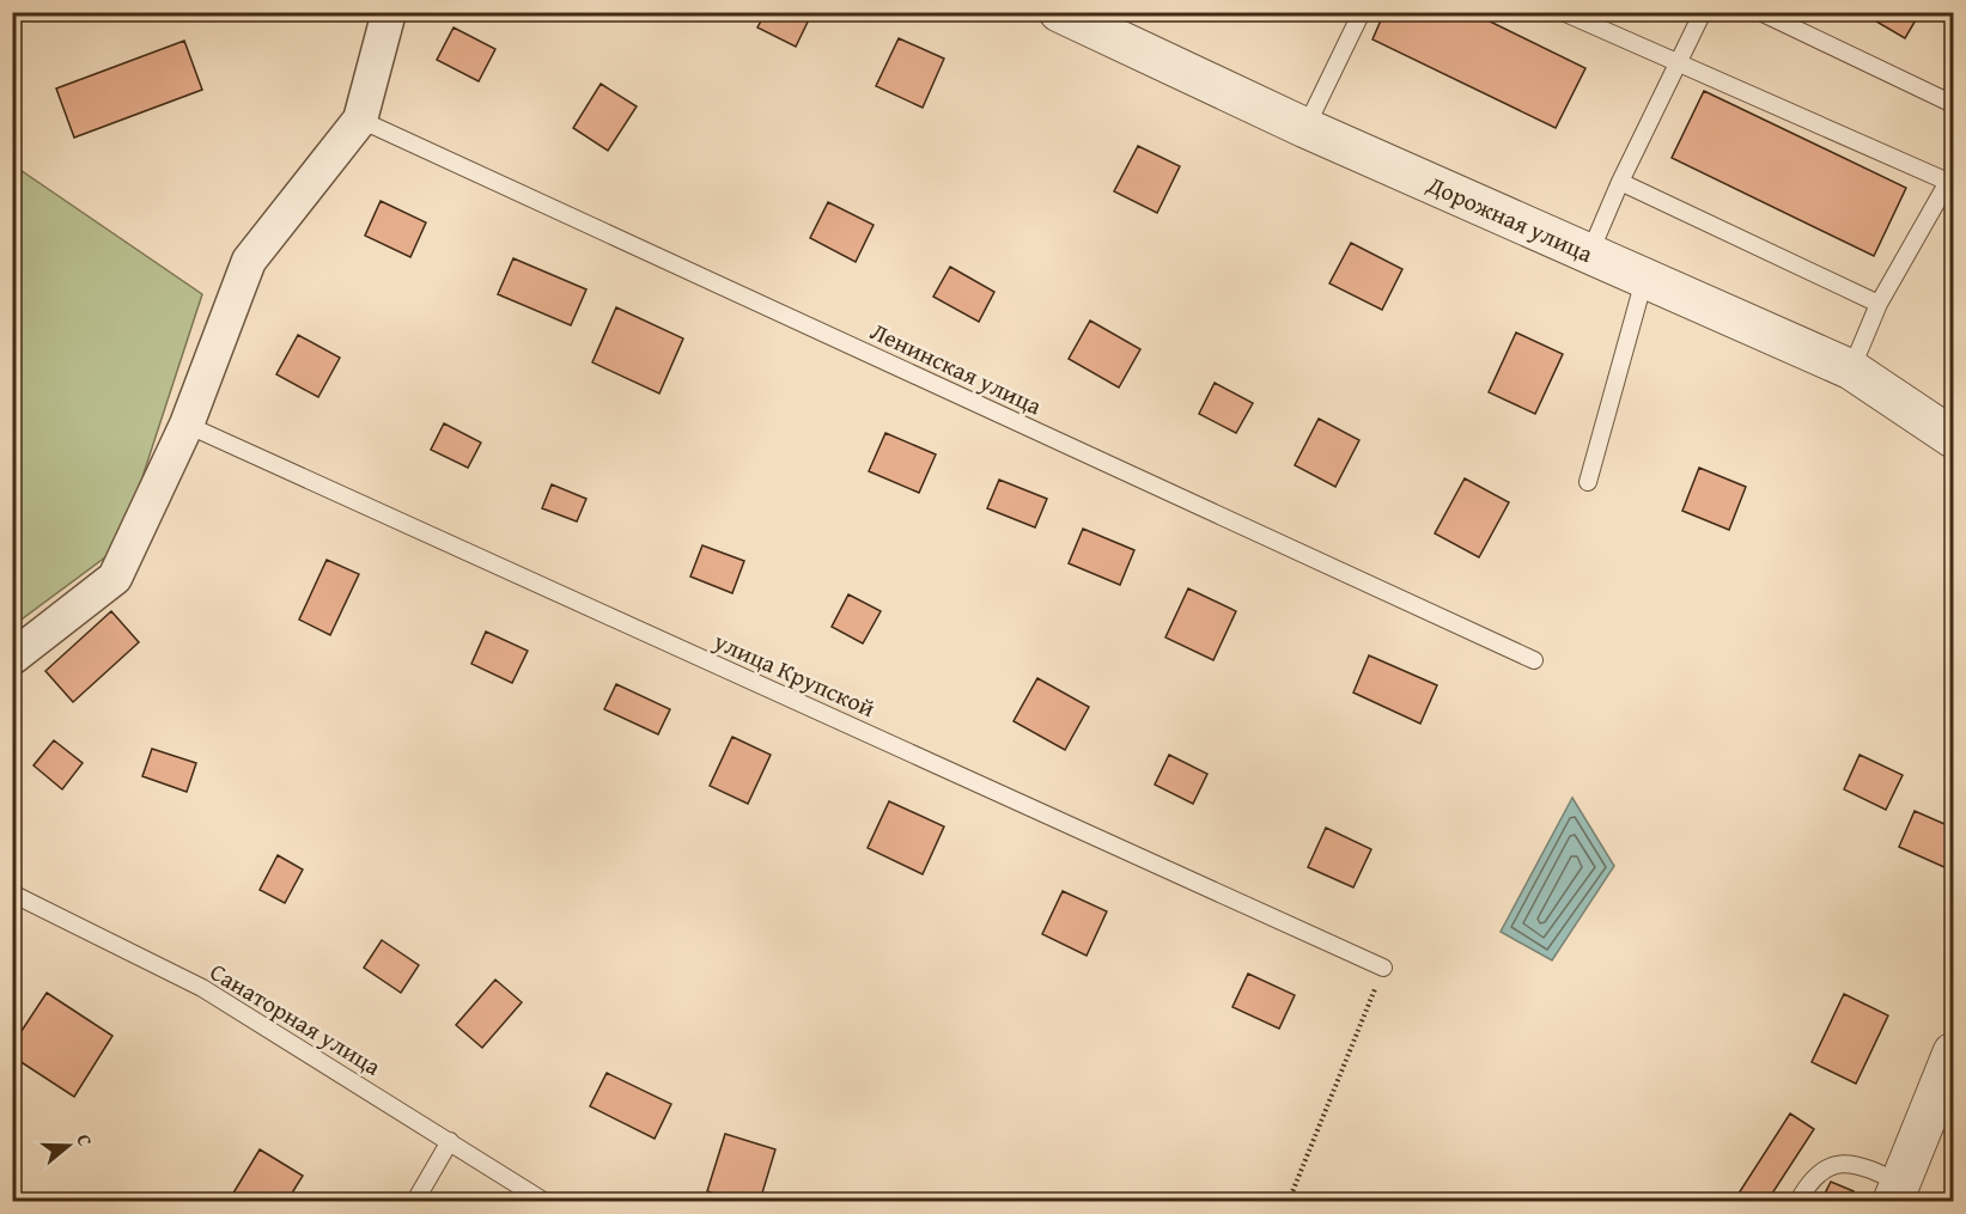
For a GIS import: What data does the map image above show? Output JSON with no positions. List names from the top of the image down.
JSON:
{
  "streets": {
    "street": ["Дорожная улица"],
    "lane": ["Ленинская улица", "улица Крупской", "Санаторная улица"]
  },
  "north": "right"
}
